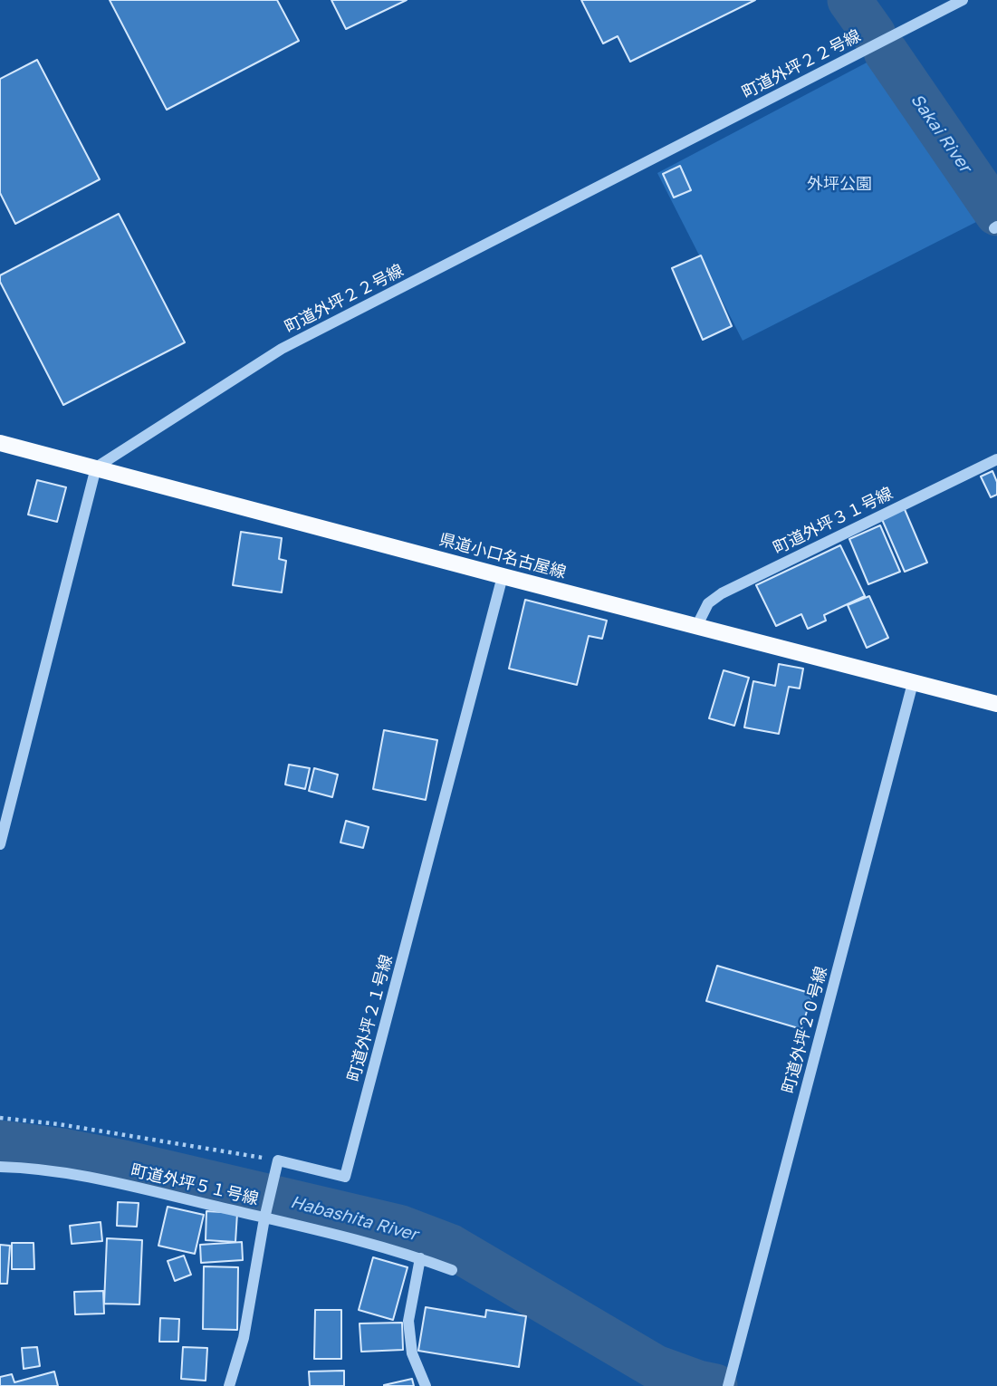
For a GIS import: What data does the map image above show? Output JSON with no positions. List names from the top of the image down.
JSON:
{
  "streets": {
    "main road": ["県道小口名古屋線"],
    "street": [
      "町道外坪２２号線",
      "町道外坪３１号線",
      "町道外坪２１号線",
      "町道外坪２０号線",
      "町道外坪５１号線"
    ]
  },
  "crossings": [
    ["町道外坪２２号線", "県道小口名古屋線"],
    ["町道外坪３１号線", "県道小口名古屋線"],
    ["県道小口名古屋線", "町道外坪２１号線"],
    ["県道小口名古屋線", "町道外坪２０号線"]
  ],
  "water": ["Sakai River", "Habashita River"],
  "parks": ["外坪公園"]
}
